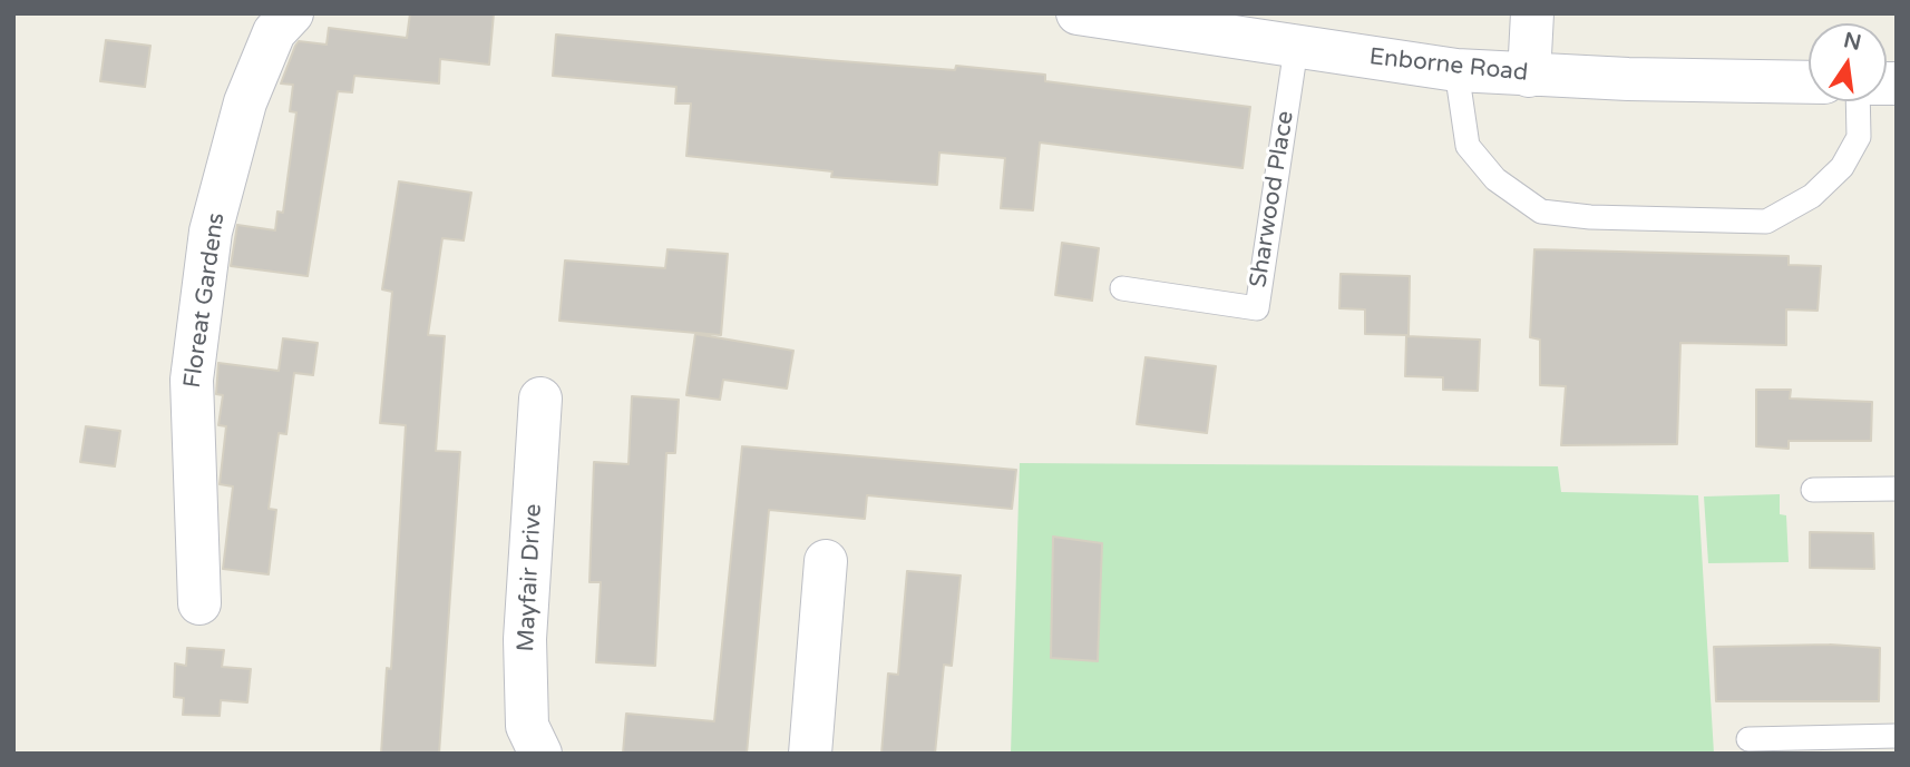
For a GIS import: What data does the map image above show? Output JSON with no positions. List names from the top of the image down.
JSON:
{
  "streets": {
    "street": ["Enborne Road", "Floreat Gardens", "Mayfair Drive"],
    "lane": ["Sharwood Place"]
  },
  "crossings": [
    ["Enborne Road", "Sharwood Place"]
  ],
  "north": "top"
}
